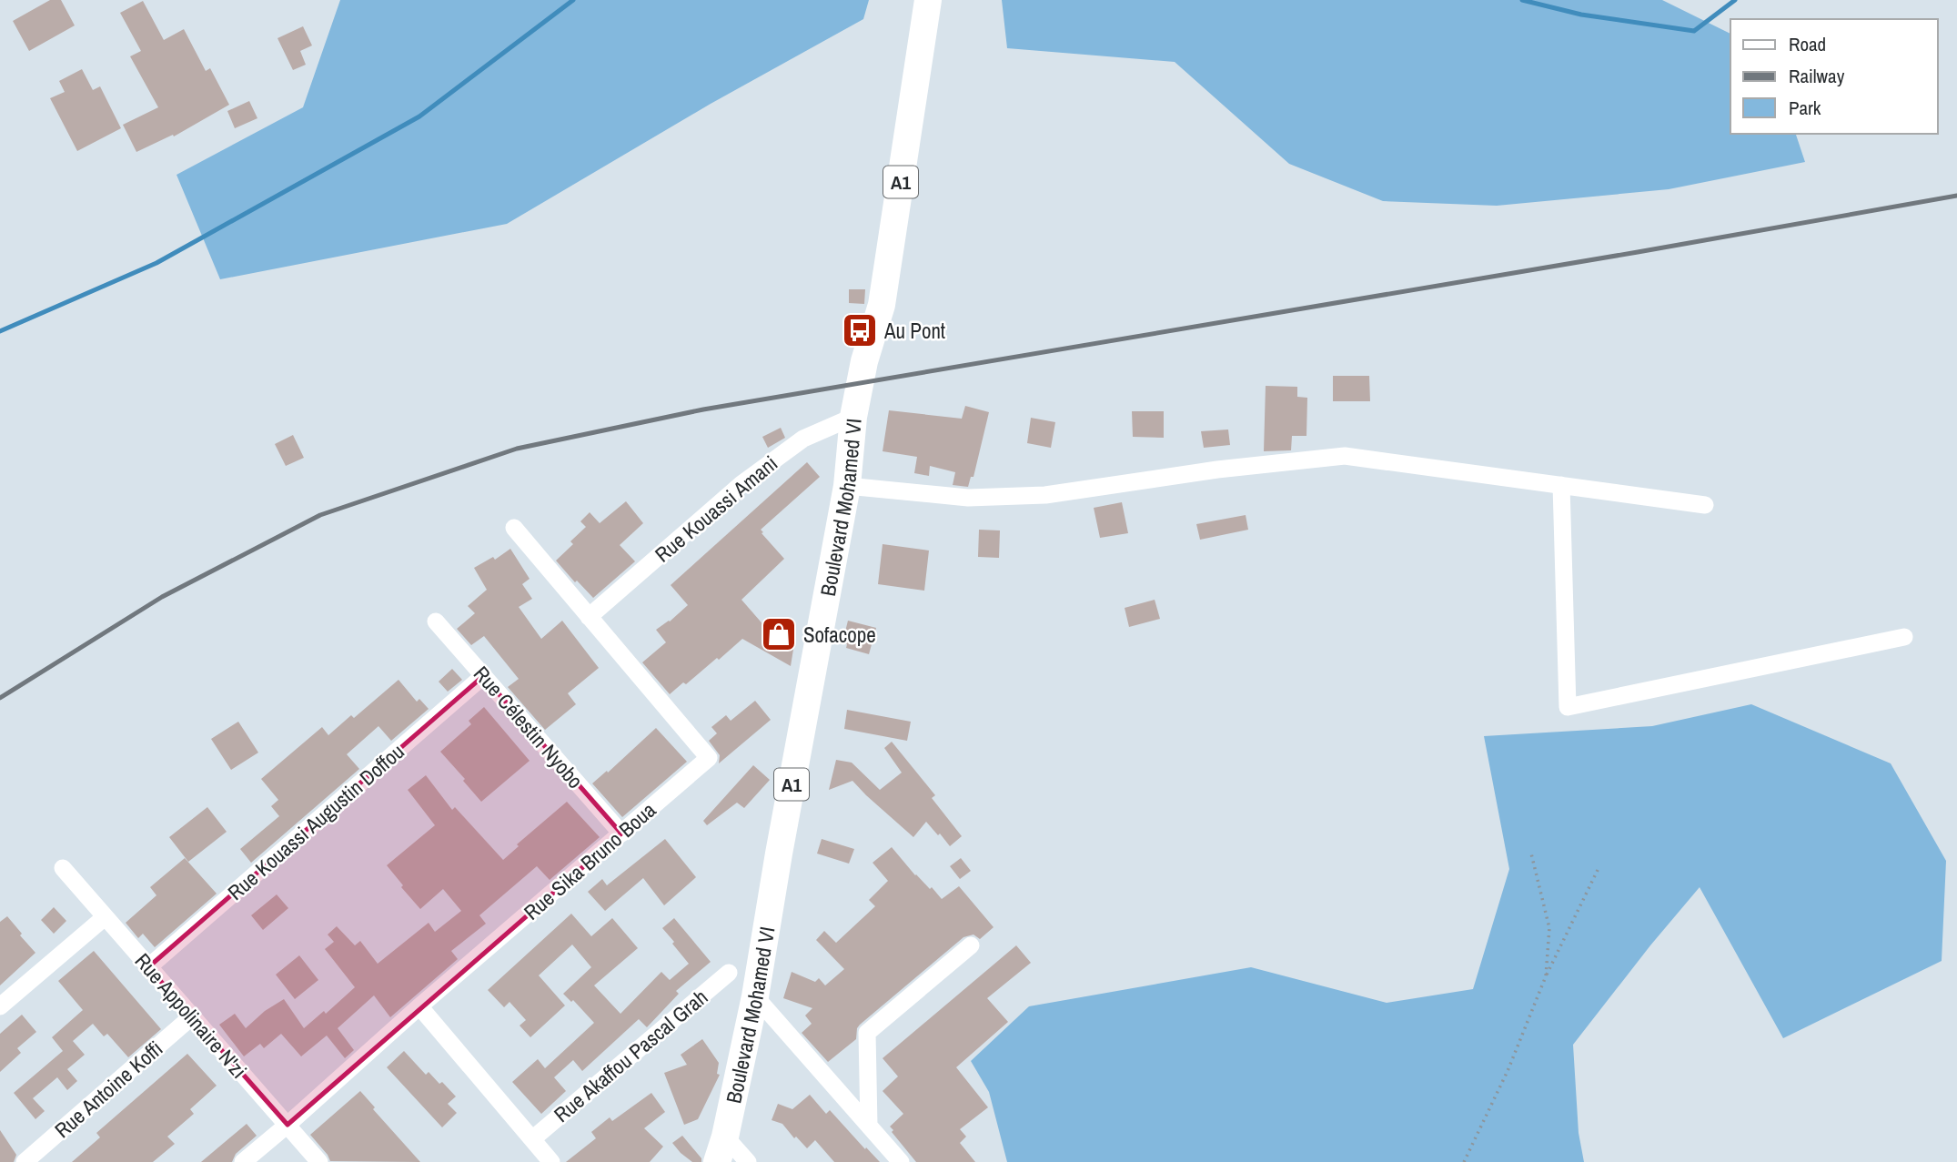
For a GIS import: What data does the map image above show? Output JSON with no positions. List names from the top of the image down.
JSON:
{
  "streets": {
    "main road": ["A1", "Boulevard Mohamed VI"],
    "street": [
      "Rue Kouassi Amani",
      "Rue Célestin Nyobo",
      "Rue Kouassi Augustin Doffou",
      "Rue Sika Bruno Boua",
      "Rue Appolinaire N'zi",
      "Rue Akaffou Pascal Grah",
      "Rue Antoine Koffi"
    ]
  },
  "crossings": [
    ["Boulevard Mohamed VI", "Rue Kouassi Amani"],
    ["Rue Kouassi Amani", "Rue Sika Bruno Boua"],
    ["Rue Célestin Nyobo", "Rue Kouassi Augustin Doffou"],
    ["Rue Célestin Nyobo", "Rue Sika Bruno Boua"],
    ["Rue Kouassi Augustin Doffou", "Rue Appolinaire N'zi"],
    ["Rue Sika Bruno Boua", "Rue Appolinaire N'zi"],
    ["Rue Appolinaire N'zi", "Rue Antoine Koffi"]
  ],
  "places": {
    "bus stop": ["Au Pont"],
    "shop": ["Sofacope"]
  },
  "legend": ["Road", "Railway", "Park"]
}
